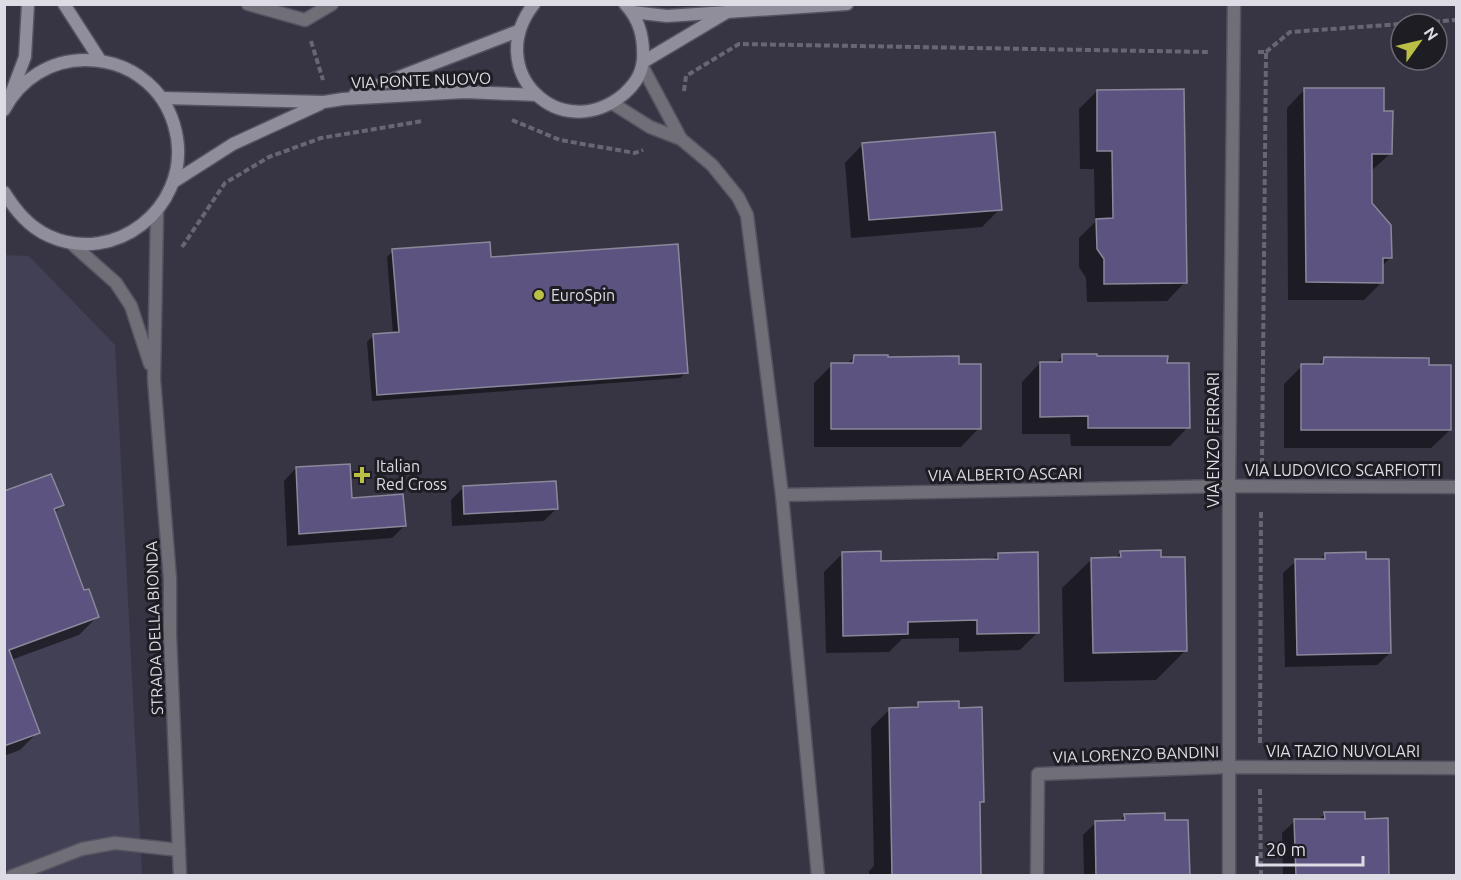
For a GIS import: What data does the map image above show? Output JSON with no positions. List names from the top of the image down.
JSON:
{
  "streets": {
    "street": [
      "VIA PONTE NUOVO",
      "VIA ENZO FERRARI",
      "VIA LUDOVICO SCARFIOTTI",
      "VIA ALBERTO ASCARI",
      "STRADA DELLA BIONDA",
      "VIA TAZIO NUVOLARI",
      "VIA LORENZO BANDINI"
    ]
  },
  "crossings": [
    ["VIA PONTE NUOVO", "STRADA DELLA BIONDA"],
    ["VIA ENZO FERRARI", "VIA LUDOVICO SCARFIOTTI"],
    ["VIA ENZO FERRARI", "VIA ALBERTO ASCARI"],
    ["VIA ENZO FERRARI", "VIA TAZIO NUVOLARI"],
    ["VIA ENZO FERRARI", "VIA LORENZO BANDINI"],
    ["VIA LUDOVICO SCARFIOTTI", "VIA ALBERTO ASCARI"],
    ["VIA TAZIO NUVOLARI", "VIA LORENZO BANDINI"]
  ],
  "places": {
    "other": ["EuroSpin"],
    "health": ["Italian Red Cross"]
  },
  "scale_bar": "20 m",
  "north": "top right"
}
